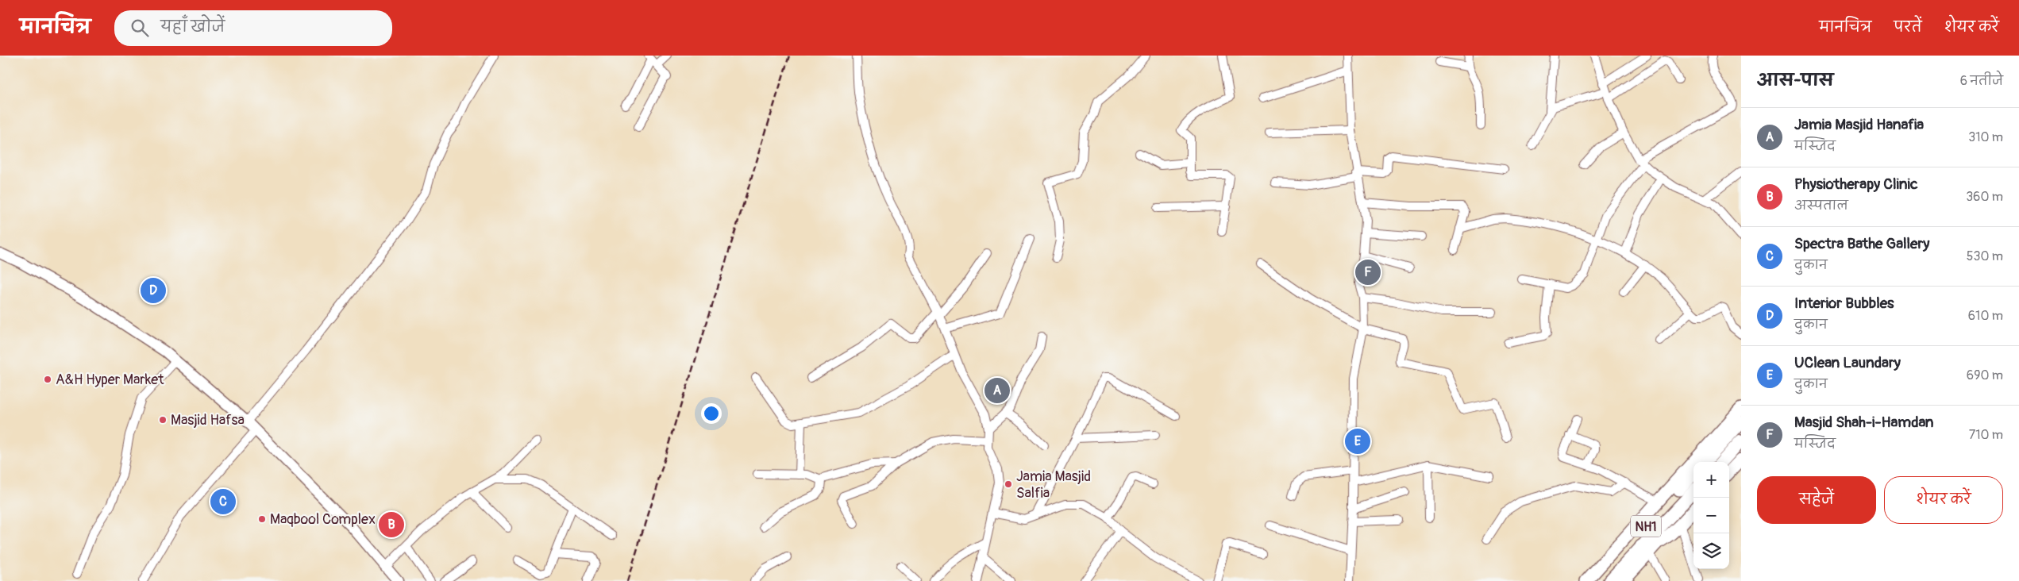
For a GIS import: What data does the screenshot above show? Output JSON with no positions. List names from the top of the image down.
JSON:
{
  "streets": {
    "highway": ["NH1"]
  },
  "places": [
    "A&H Hyper Market",
    "Masjid Hafsa",
    "Jamia Masjid Salfia",
    "Maqbool Complex"
  ],
  "page": {
    "header": "मानचित्र",
    "search": "यहाँ खोजें",
    "nav": ["मानचित्र", "परतें", "शेयर करें"],
    "heading": ["आस-पास", "6 नतीजे"],
    "list": [
      {
        "mark": "A",
        "name": "Jamia Masjid Hanafia",
        "note": "मस्जिद",
        "value": "310 m"
      },
      {
        "mark": "B",
        "name": "Physiotherapy Clinic",
        "note": "अस्पताल",
        "value": "360 m"
      },
      {
        "mark": "C",
        "name": "Spectra Bathe Gallery",
        "note": "दुकान",
        "value": "530 m"
      },
      {
        "mark": "D",
        "name": "Interior Bubbles",
        "note": "दुकान",
        "value": "610 m"
      },
      {
        "mark": "E",
        "name": "UClean Laundary",
        "note": "दुकान",
        "value": "690 m"
      },
      {
        "mark": "F",
        "name": "Masjid Shah-i-Hamdan",
        "note": "मस्जिद",
        "value": "710 m"
      }
    ],
    "pins": [
      "F",
      "D",
      "A",
      "E",
      "C",
      "B"
    ],
    "map_buttons": ["+", "−"],
    "buttons": ["सहेजें", "शेयर करें"]
  }
}
